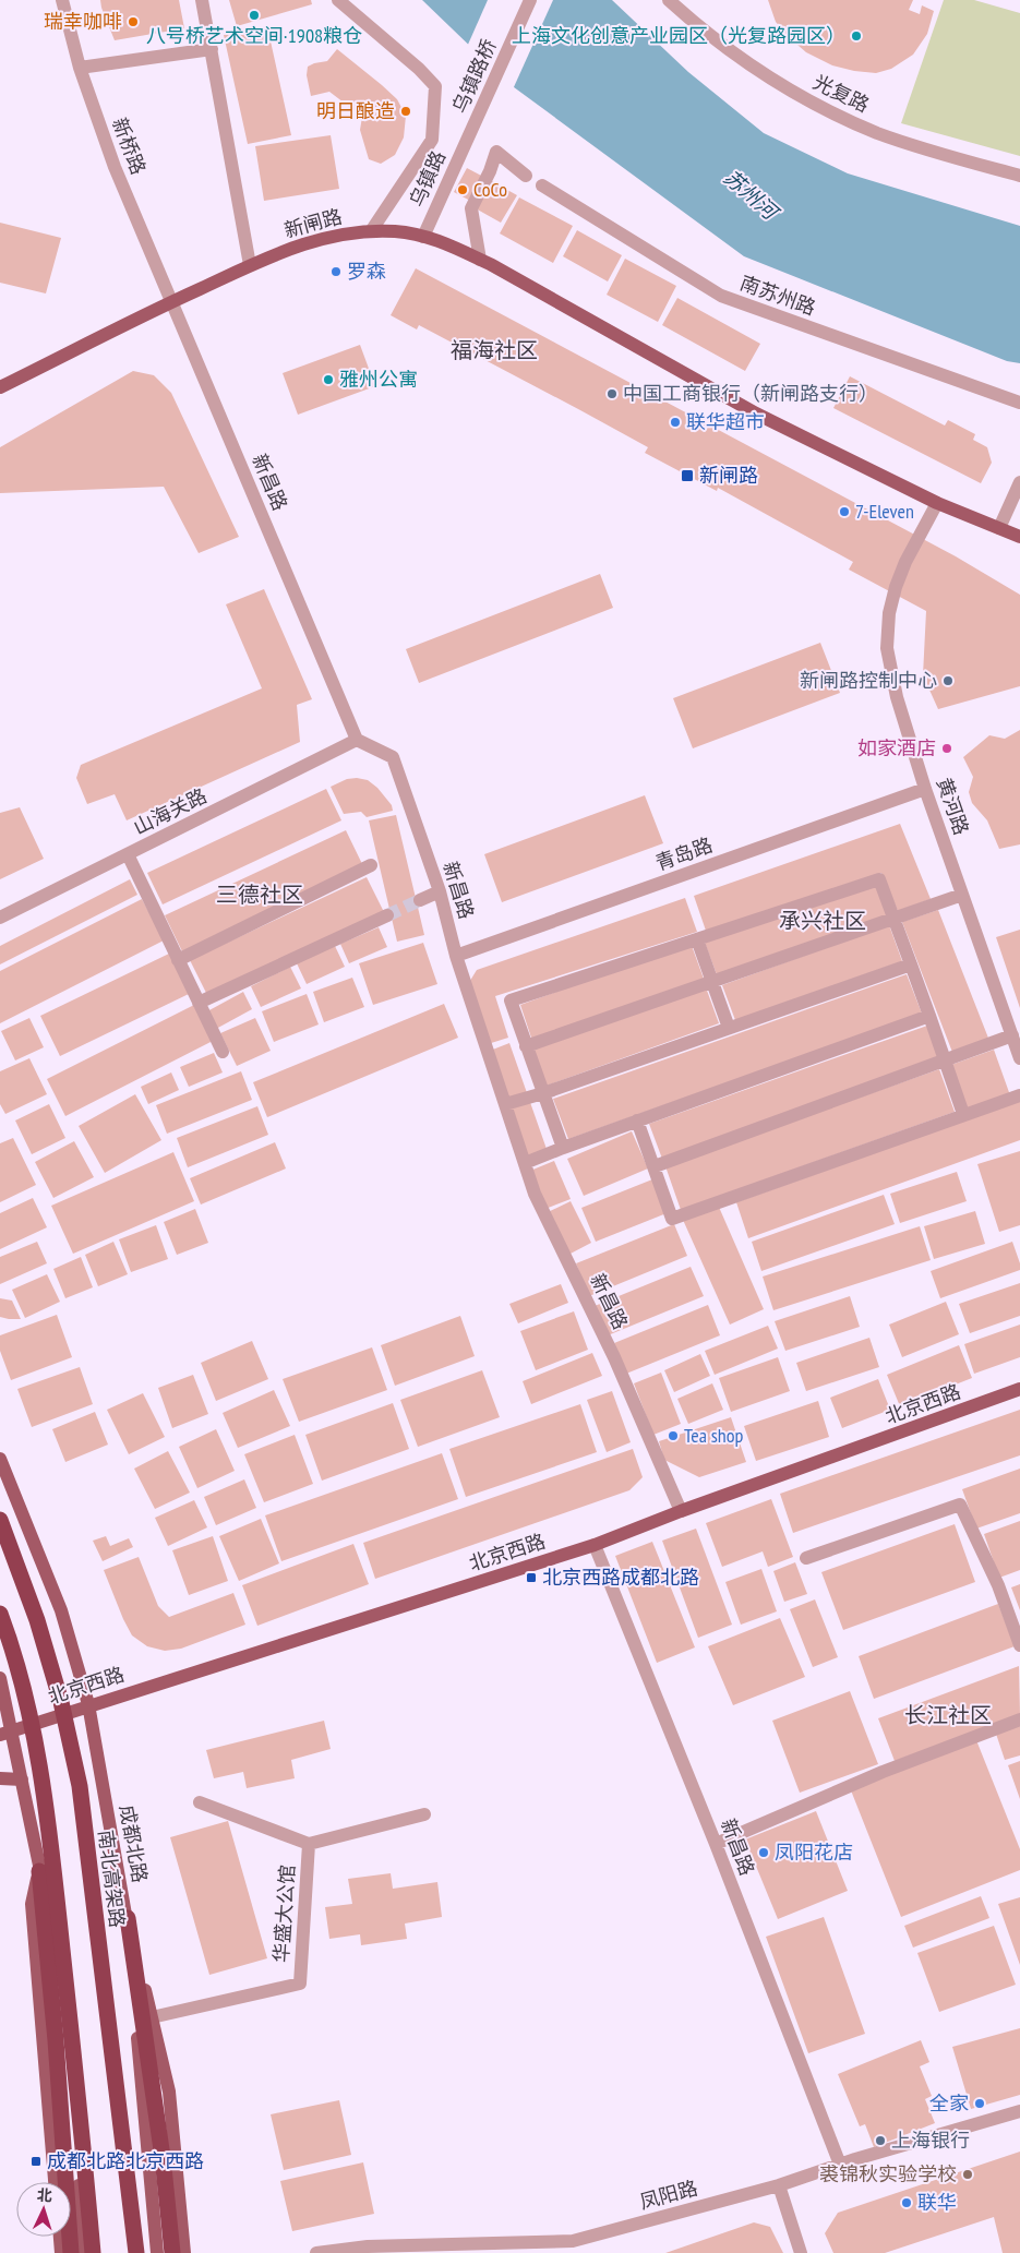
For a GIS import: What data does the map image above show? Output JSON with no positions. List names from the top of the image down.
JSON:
{
  "streets": {
    "highway": ["南北高架路"],
    "main road": ["新闸路", "北京西路", "成都北路"],
    "street": [
      "乌镇路桥",
      "光复路",
      "新桥路",
      "乌镇路",
      "南苏州路",
      "新昌路",
      "黄河路",
      "山海关路",
      "青岛路",
      "华盛大公馆",
      "凤阳路"
    ]
  },
  "crossings": [
    ["乌镇路桥", "乌镇路"],
    ["新桥路", "新闸路"],
    ["新桥路", "新昌路"],
    ["乌镇路", "新闸路"],
    ["新闸路", "新昌路"],
    ["新闸路", "黄河路"],
    ["新昌路", "山海关路"],
    ["新昌路", "青岛路"],
    ["新昌路", "北京西路"],
    ["新昌路", "凤阳路"],
    ["黄河路", "青岛路"],
    ["北京西路", "成都北路"]
  ],
  "districts": [
    "福海社区",
    "三德社区",
    "承兴社区",
    "长江社区"
  ],
  "water": ["苏州河"],
  "places": {
    "other": [
      "八号桥艺术空间·1908粮仓",
      "瑞幸咖啡",
      "上海文化创意产业园区（光复路园区）",
      "明日酿造",
      "CoCo",
      "罗森",
      "雅州公寓",
      "中国工商银行（新闸路支行）",
      "联华超市",
      "7-Eleven",
      "新闸路控制中心",
      "如家酒店",
      "Tea shop",
      "凤阳花店",
      "全家",
      "上海银行",
      "裘锦秋实验学校",
      "联华"
    ],
    "transit": ["新闸路", "北京西路成都北路", "成都北路北京西路"]
  },
  "north": "top"
}
